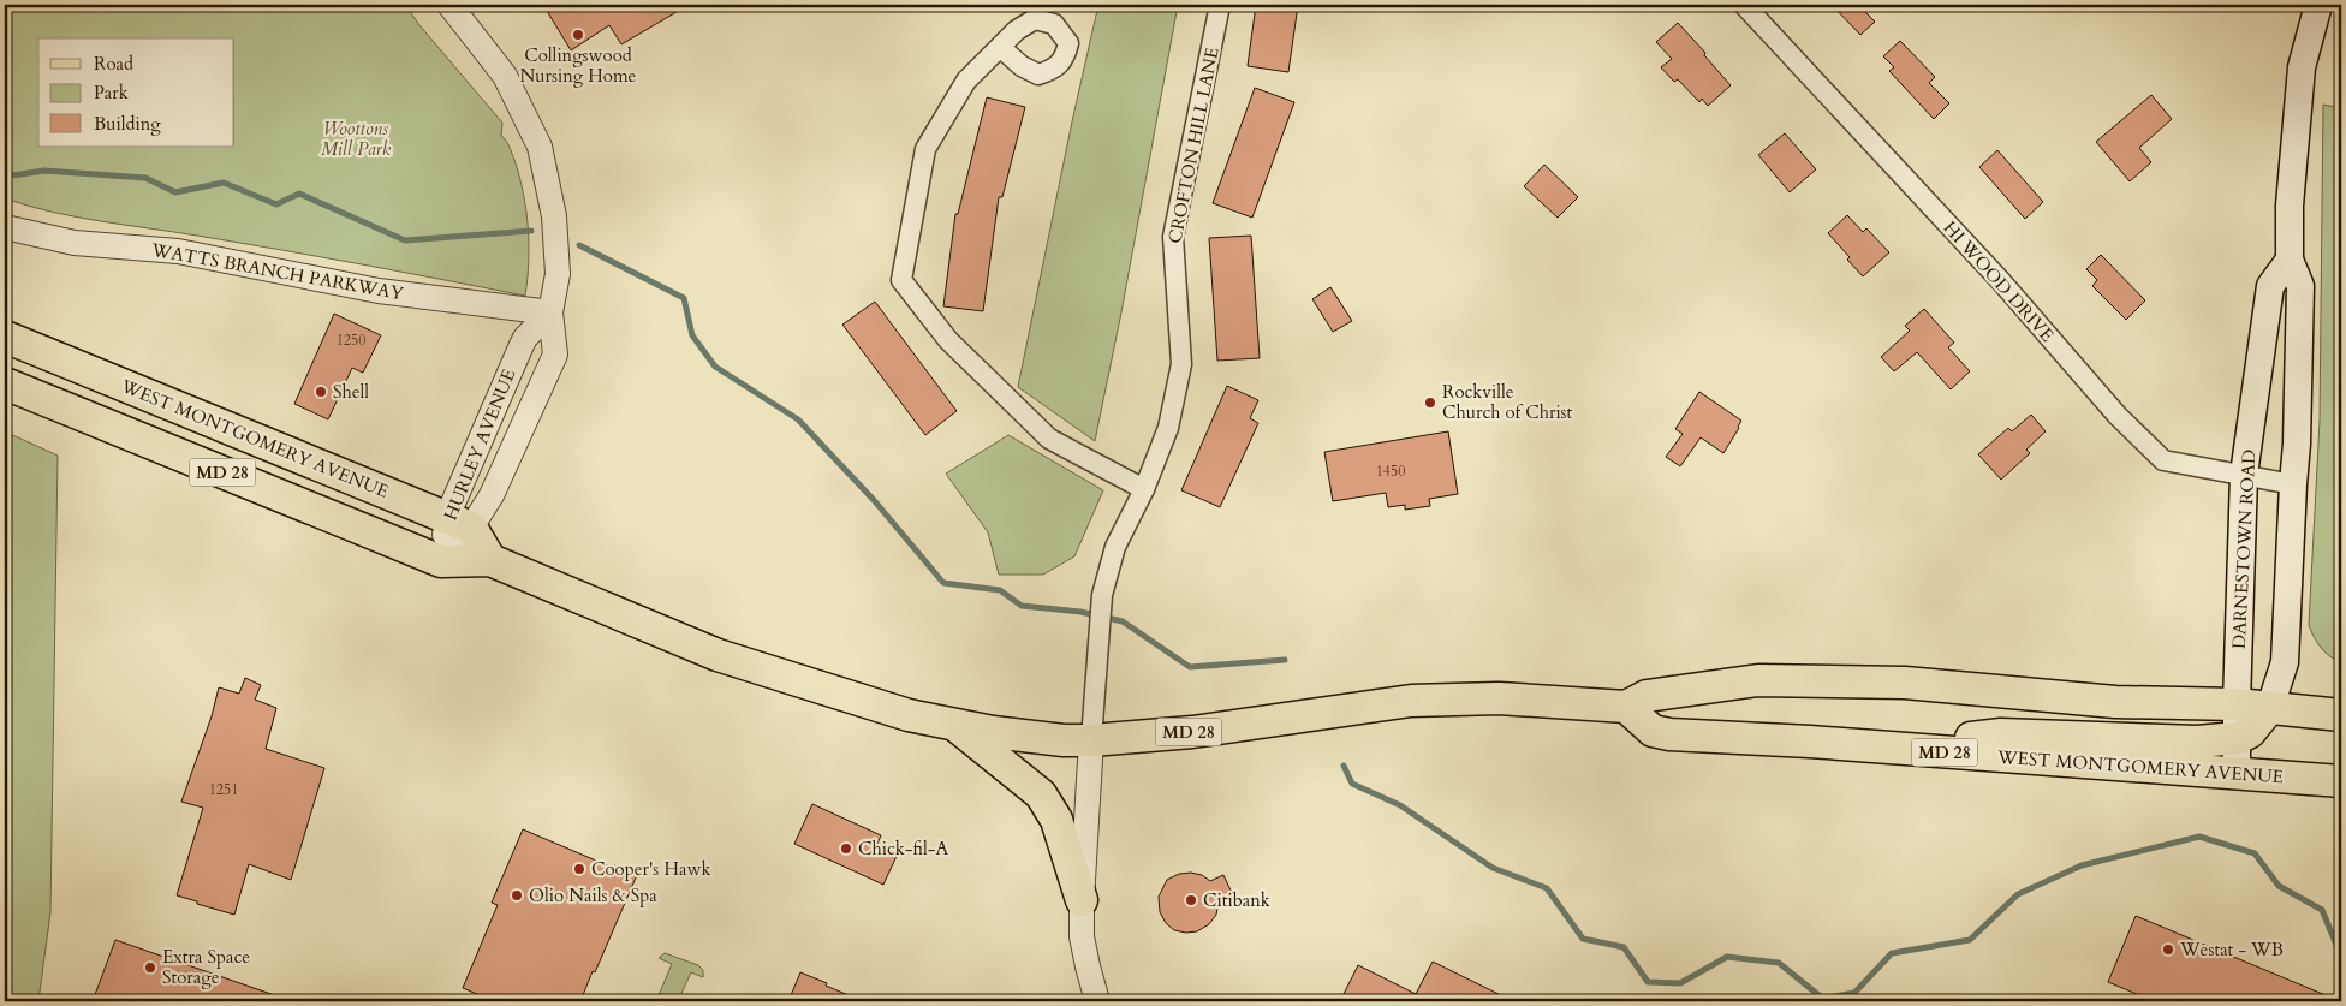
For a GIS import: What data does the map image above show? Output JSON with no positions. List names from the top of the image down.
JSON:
{
  "streets": {
    "main road": ["WEST MONTGOMERY AVENUE", "MD 28", "DARNESTOWN ROAD"],
    "street": [
      "CROFTON HILL LANE",
      "WATTS BRANCH PARKWAY",
      "HI WOOD DRIVE",
      "HURLEY AVENUE"
    ]
  },
  "crossings": [
    ["CROFTON HILL LANE", "MD 28"],
    ["WATTS BRANCH PARKWAY", "HURLEY AVENUE"],
    ["HI WOOD DRIVE", "DARNESTOWN ROAD"],
    ["WEST MONTGOMERY AVENUE", "HURLEY AVENUE"],
    ["WEST MONTGOMERY AVENUE", "MD 28"],
    ["WEST MONTGOMERY AVENUE", "DARNESTOWN ROAD"],
    ["HURLEY AVENUE", "MD 28"],
    ["MD 28", "DARNESTOWN ROAD"]
  ],
  "parks": ["Woottons Mill Park"],
  "places": [
    "Collingswood Nursing Home",
    "Shell",
    "Rockville Church of Christ",
    "Chick-fil-A",
    "Cooper's Hawk",
    "Olio Nails & Spa",
    "Citibank",
    "Westat - WB",
    "Extra Space Storage"
  ],
  "house_numbers": ["1250", "1450", "1251"],
  "legend": ["Road", "Park", "Building"]
}
